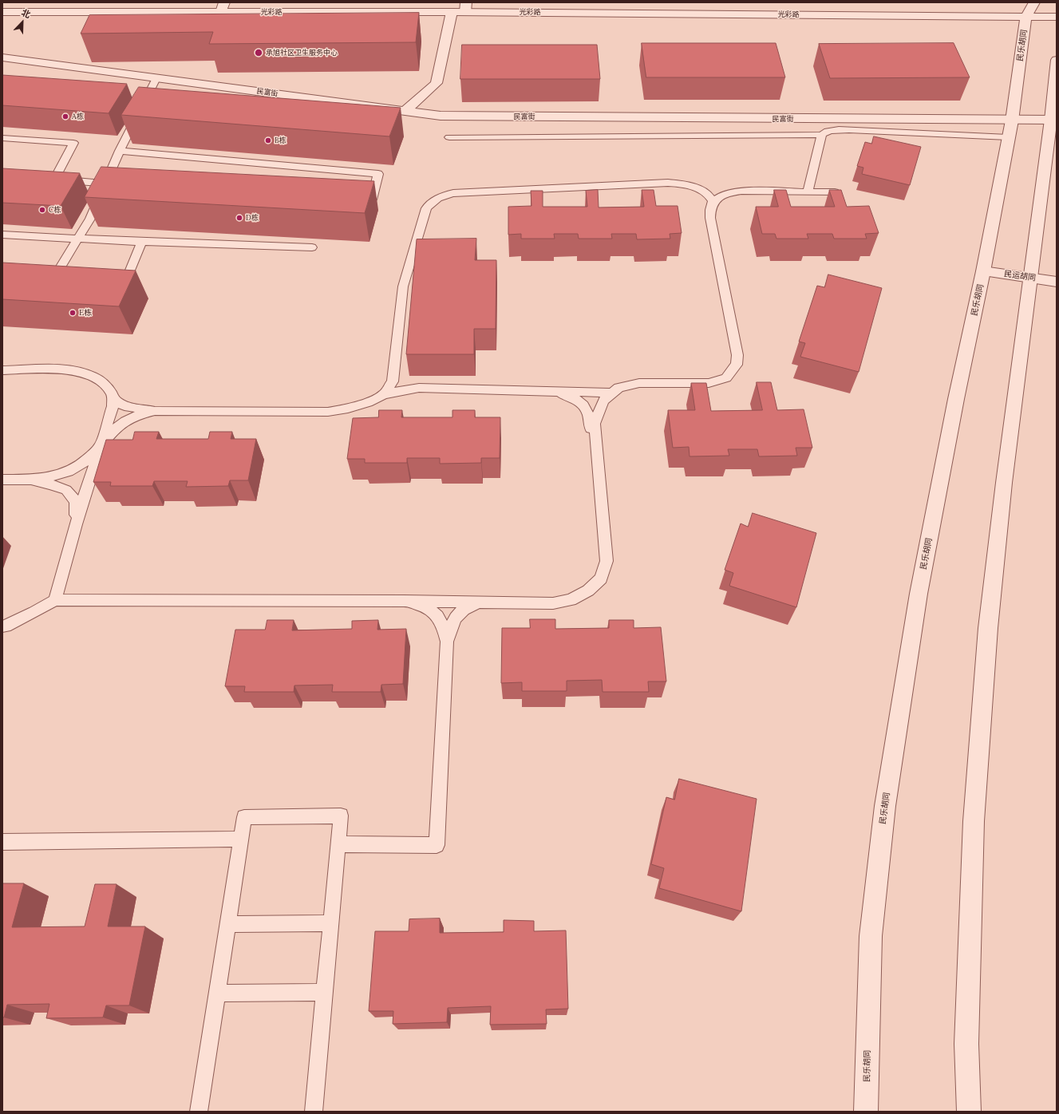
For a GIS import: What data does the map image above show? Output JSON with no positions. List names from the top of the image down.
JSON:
{
  "streets": {
    "street": [
      "光彩路",
      "民乐胡同",
      "民富街",
      "民运胡同"
    ]
  },
  "crossings": [
    ["光彩路", "民乐胡同"],
    ["民乐胡同", "民富街"],
    ["民乐胡同", "民运胡同"]
  ],
  "places": [
    "承旭社区卫生服务中心",
    "A栋",
    "B栋",
    "C栋",
    "D栋",
    "E栋"
  ],
  "north": "top right"
}
